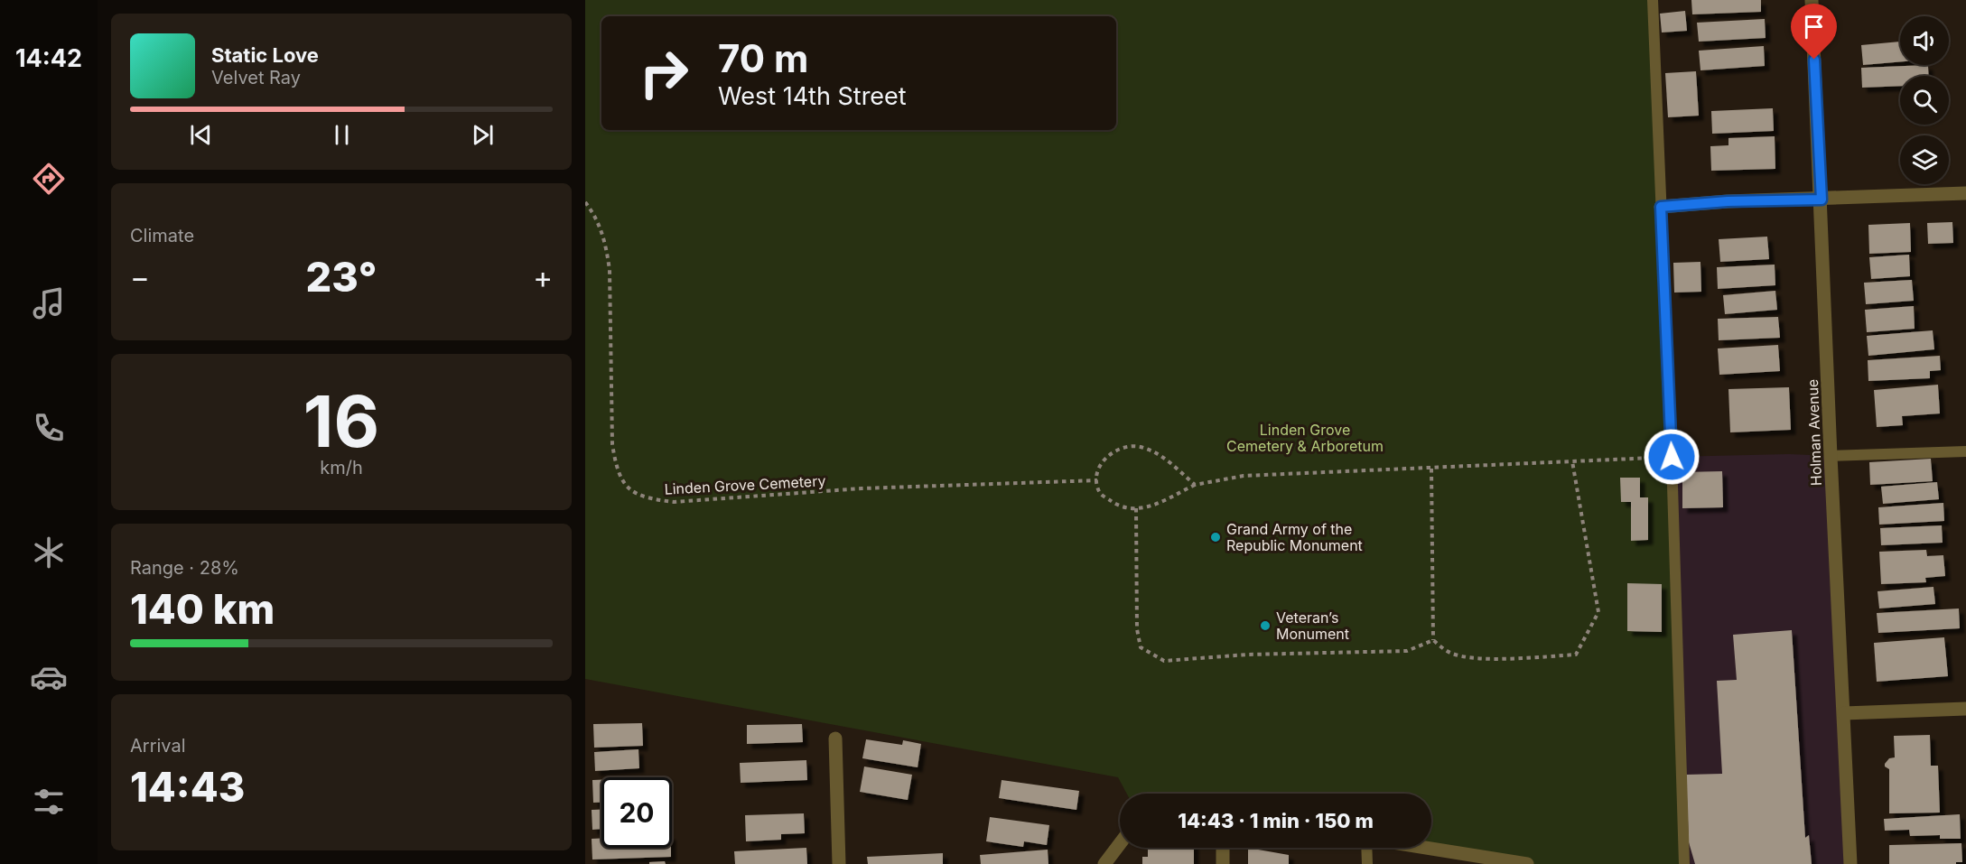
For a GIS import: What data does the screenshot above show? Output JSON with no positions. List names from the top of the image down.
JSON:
{
  "streets": {
    "street": ["Holman Avenue"],
    "path": ["Linden Grove Cemetery"]
  },
  "parks": ["Linden Grove Cemetery & Arboretum"],
  "places": ["Grand Army of the Republic Monument", "Veteran’s Monument"],
  "page": {
    "tabs": "14:42",
    "turn": ["70 m", "West 14th Street"],
    "song": ["Static Love", "Velvet Ray"],
    "tile": [
      "Climate",
      ["16", "km/h"],
      ["Range · 28%", "140 km"],
      ["Arrival", "14:43"]
    ],
    "heat": ["−", "23°", "+"],
    "limit": "20",
    "trip": "14:43 · 1 min · 150 m"
  }
}
